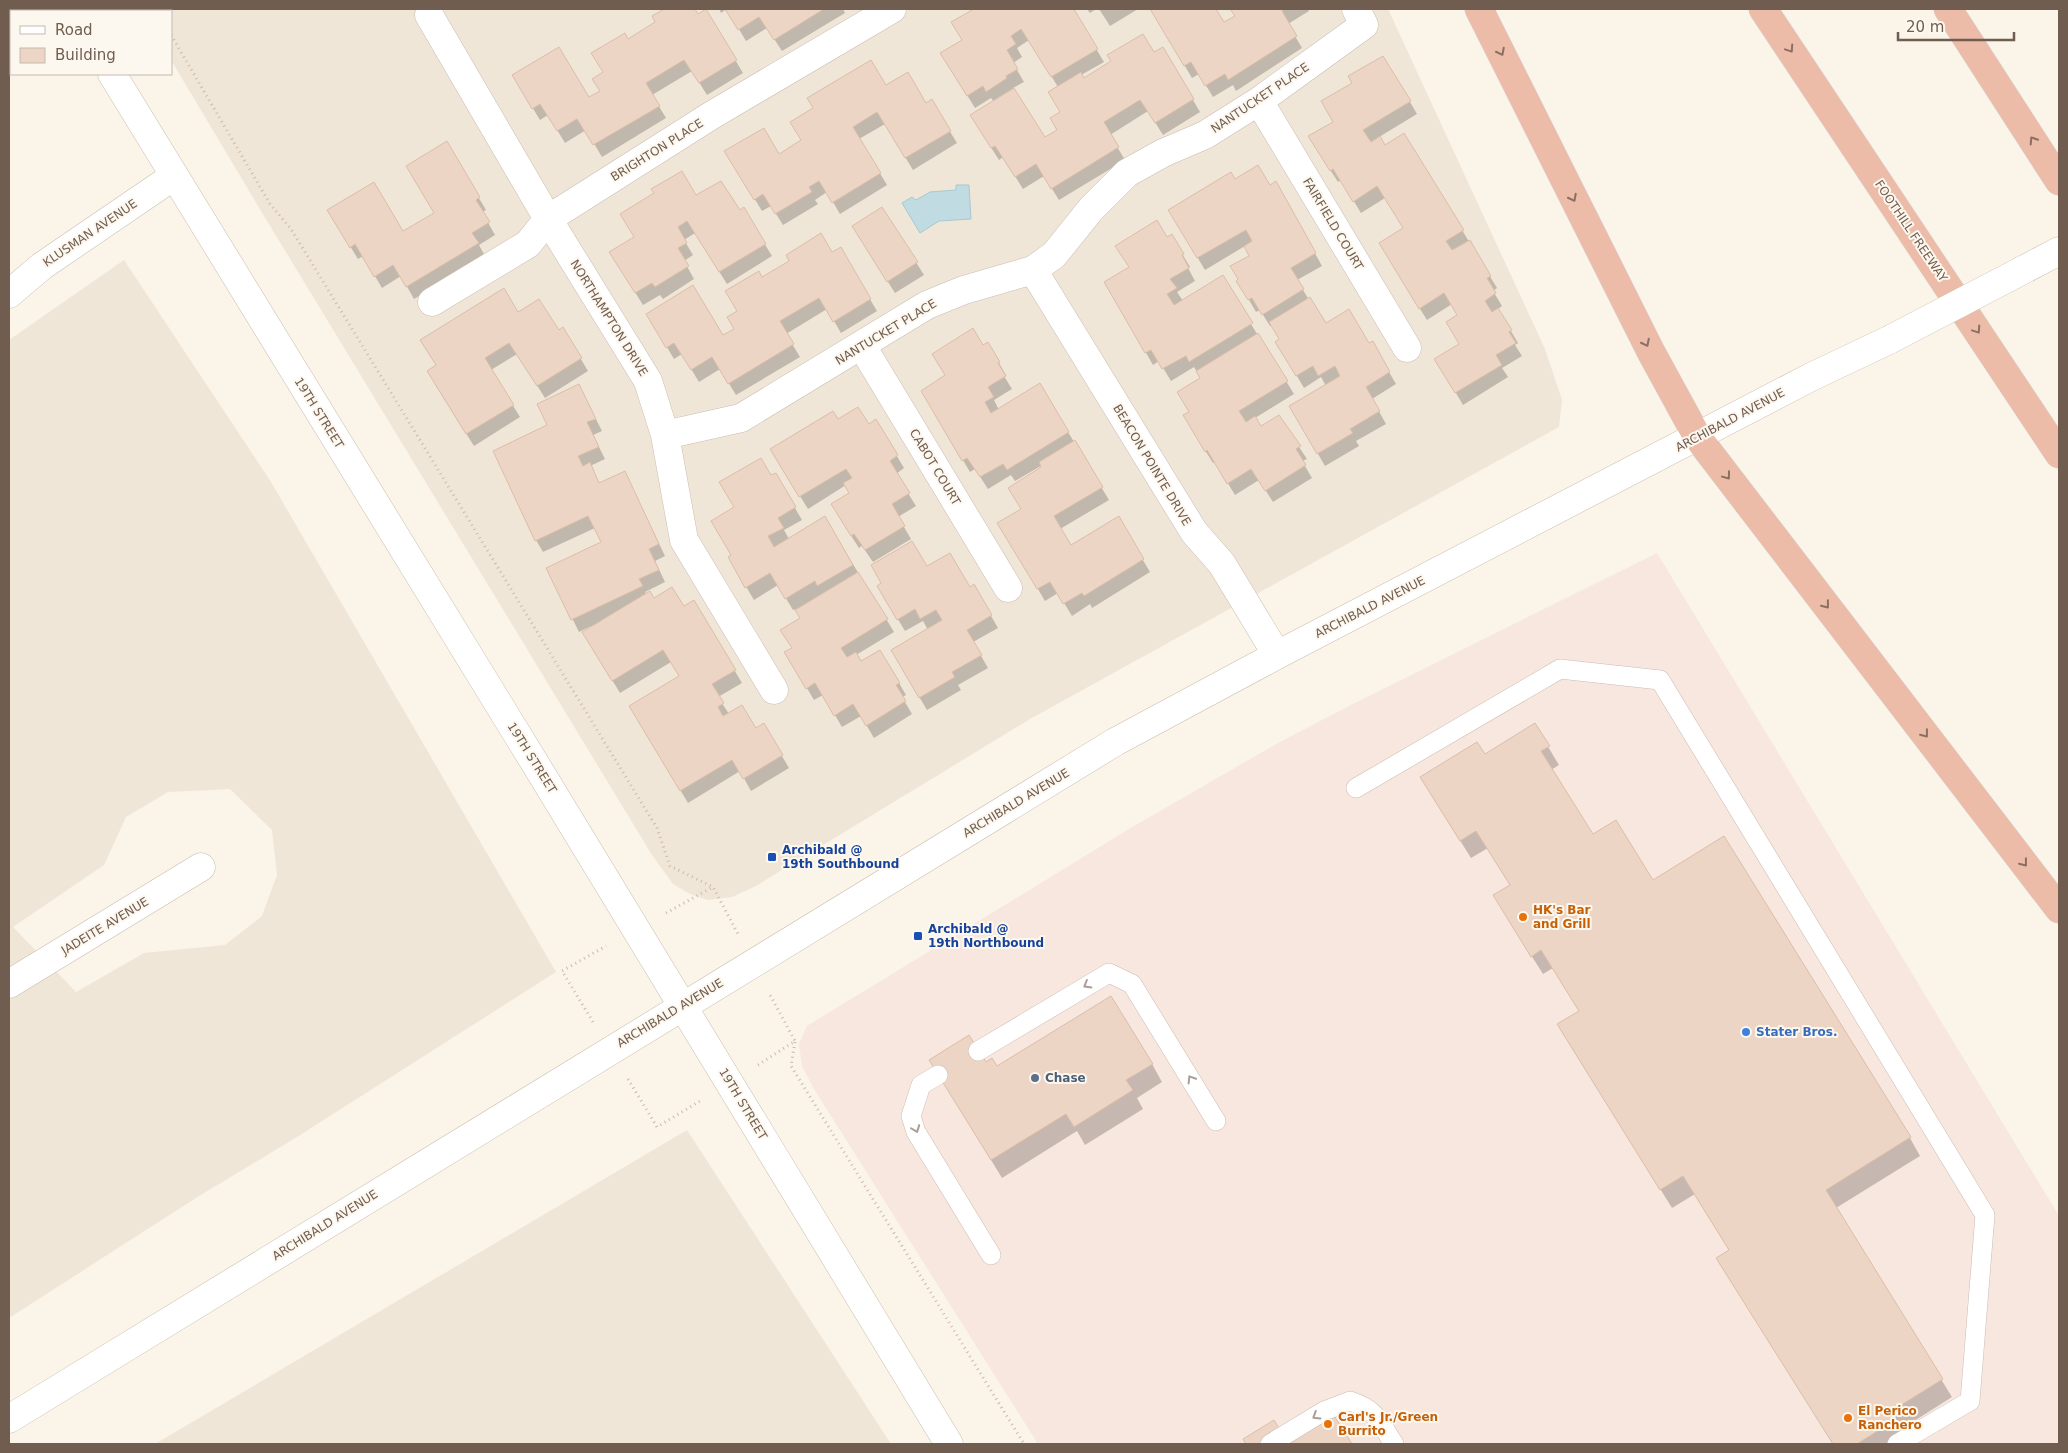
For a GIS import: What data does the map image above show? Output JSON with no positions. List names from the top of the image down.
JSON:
{
  "streets": {
    "highway": ["FOOTHILL FREEWAY"],
    "main road": [
      "NANTUCKET PLACE",
      "BRIGHTON PLACE",
      "FAIRFIELD COURT",
      "KLUSMAN AVENUE",
      "NORTHAMPTON DRIVE",
      "19TH STREET",
      "ARCHIBALD AVENUE",
      "BEACON POINTE DRIVE",
      "CABOT COURT",
      "JADEITE AVENUE"
    ]
  },
  "crossings": [
    ["NANTUCKET PLACE", "FAIRFIELD COURT"],
    ["NANTUCKET PLACE", "NORTHAMPTON DRIVE"],
    ["NANTUCKET PLACE", "BEACON POINTE DRIVE"],
    ["NANTUCKET PLACE", "CABOT COURT"],
    ["BRIGHTON PLACE", "NORTHAMPTON DRIVE"],
    ["KLUSMAN AVENUE", "19TH STREET"],
    ["19TH STREET", "ARCHIBALD AVENUE"],
    ["ARCHIBALD AVENUE", "BEACON POINTE DRIVE"]
  ],
  "places": {
    "transit": ["Archibald @ 19th Southbound", "Archibald @ 19th Northbound"],
    "other": [
      "HK's Bar and Grill",
      "Stater Bros.",
      "Chase",
      "El Perico Ranchero",
      "Carl's Jr./Green Burrito"
    ]
  },
  "legend": ["Road", "Building"],
  "scale_bar": "20 m"
}
